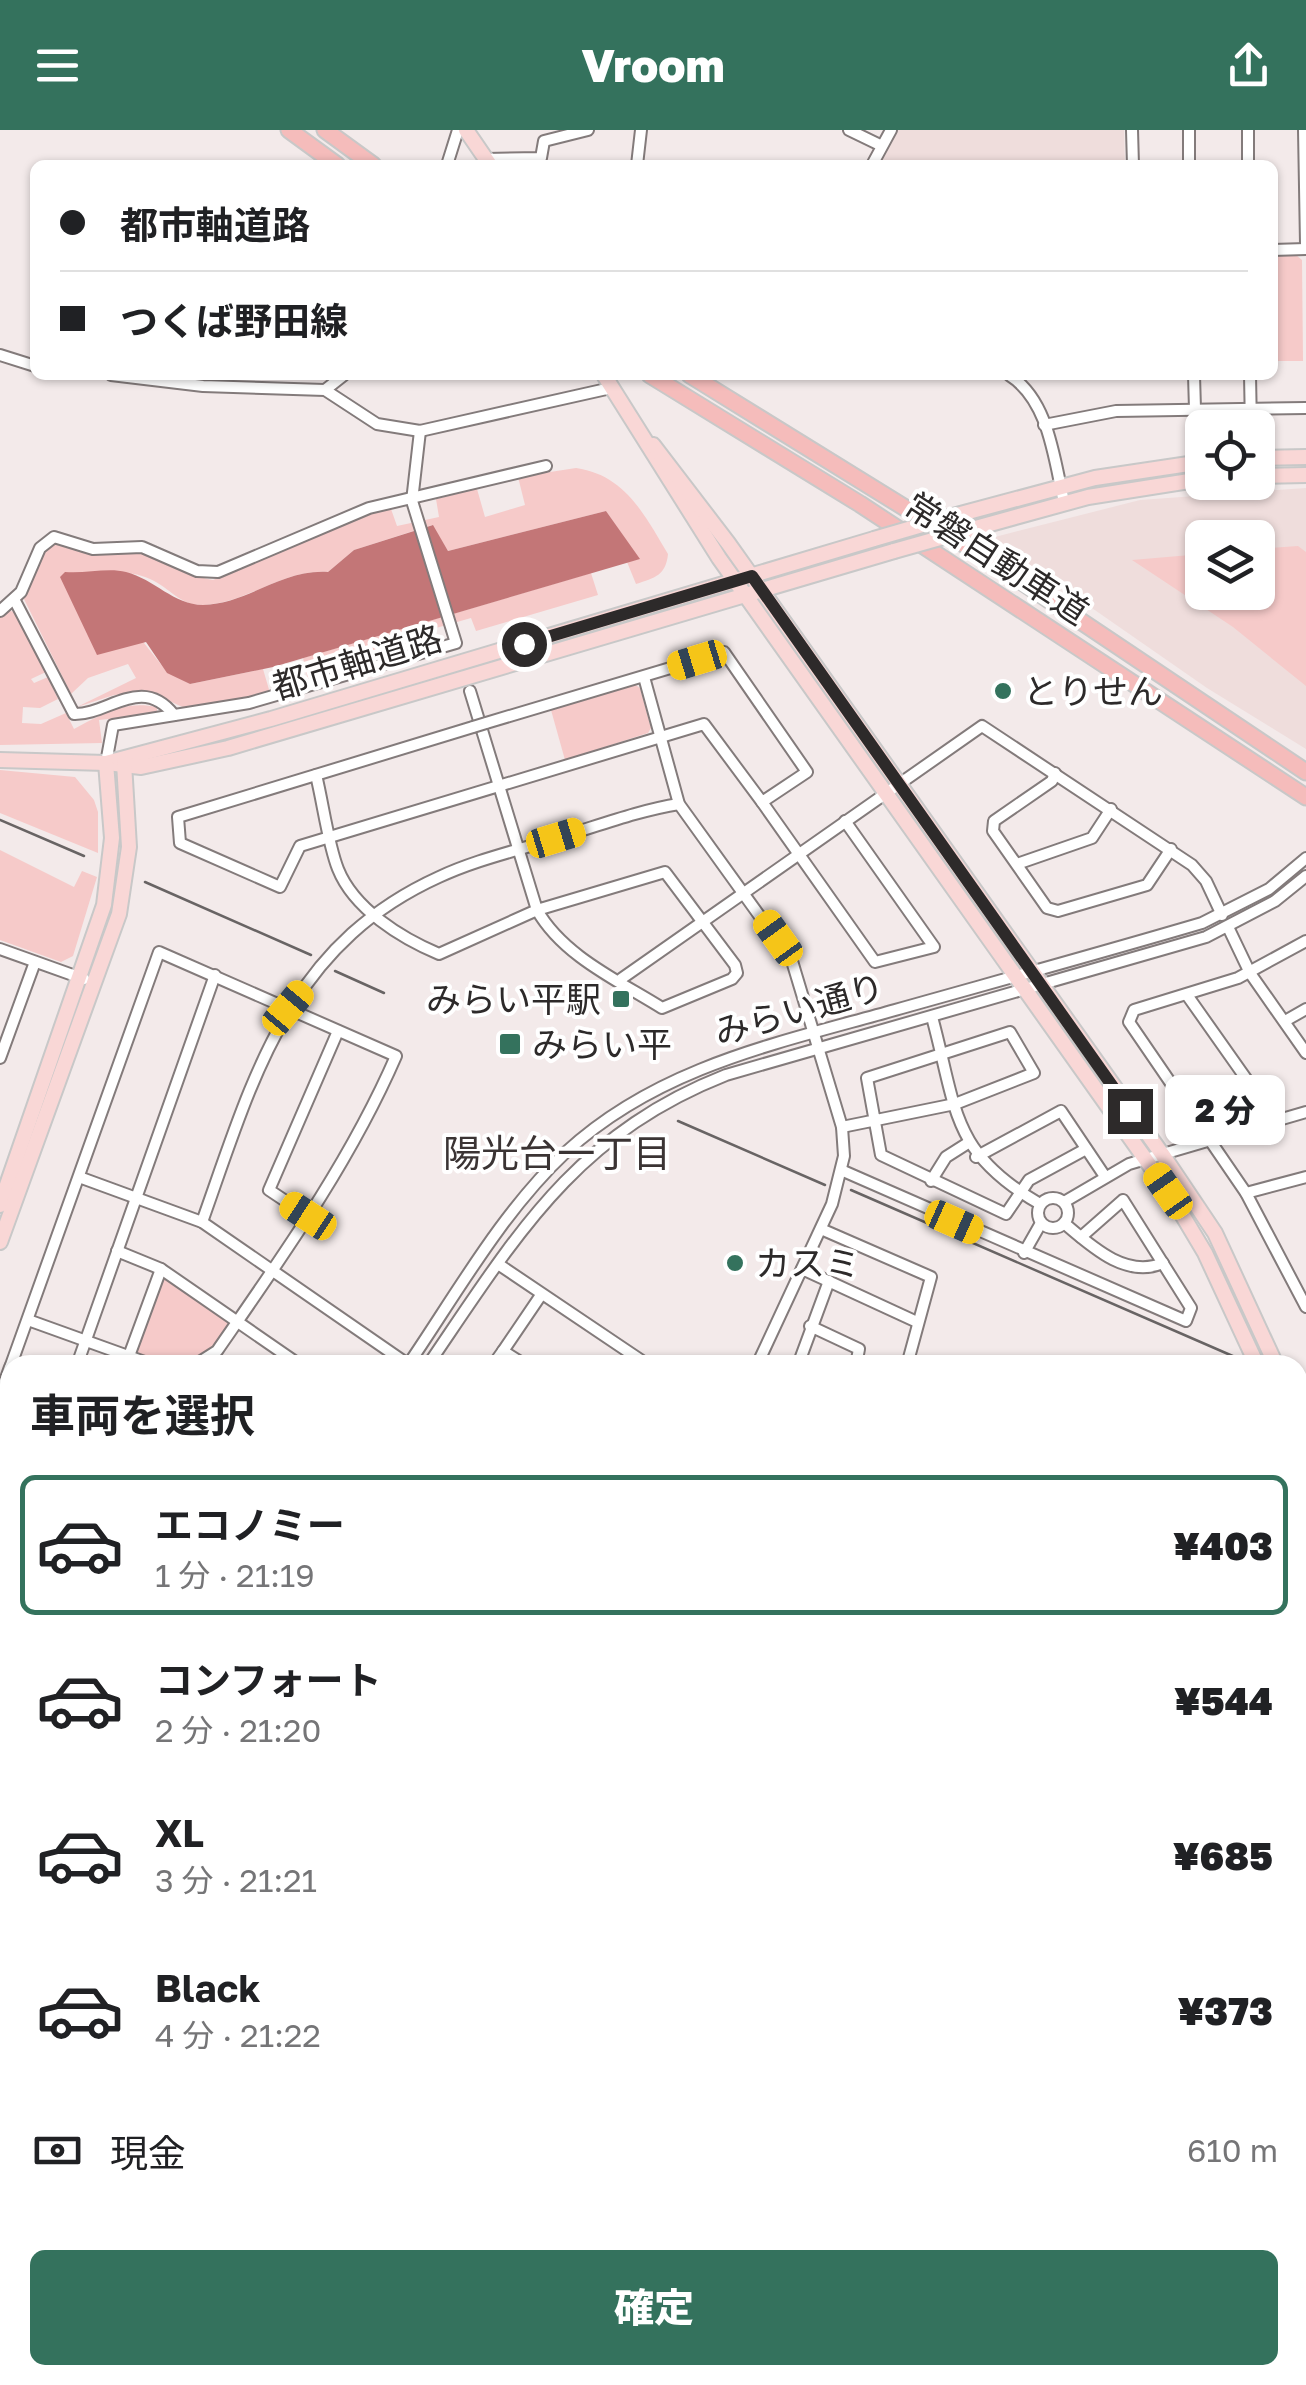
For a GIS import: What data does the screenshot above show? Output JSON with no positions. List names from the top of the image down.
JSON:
{
  "streets": {
    "highway": ["常磐自動車道"],
    "main road": ["都市軸道路"],
    "street": ["みらい通り"]
  },
  "districts": ["陽光台一丁目"],
  "places": {
    "other": ["とりせん", "カスミ"],
    "transit": ["みらい平駅", "みらい平"]
  },
  "page": {
    "header": "Vroom",
    "banner": ["都市軸道路", "つくば野田線"],
    "bubble": "2 分",
    "heading": "車両を選択",
    "list": [
      {
        "name": "エコノミー",
        "note": "1 分 · 21:19",
        "value": "¥403"
      },
      {
        "name": "コンフォート",
        "note": "2 分 · 21:20",
        "value": "¥544"
      },
      {
        "name": "XL",
        "note": "3 分 · 21:21",
        "value": "¥685"
      },
      {
        "name": "Black",
        "note": "4 分 · 21:22",
        "value": "¥373"
      }
    ],
    "pay": ["現金", "610 m"],
    "buttons": "確定"
  }
}
